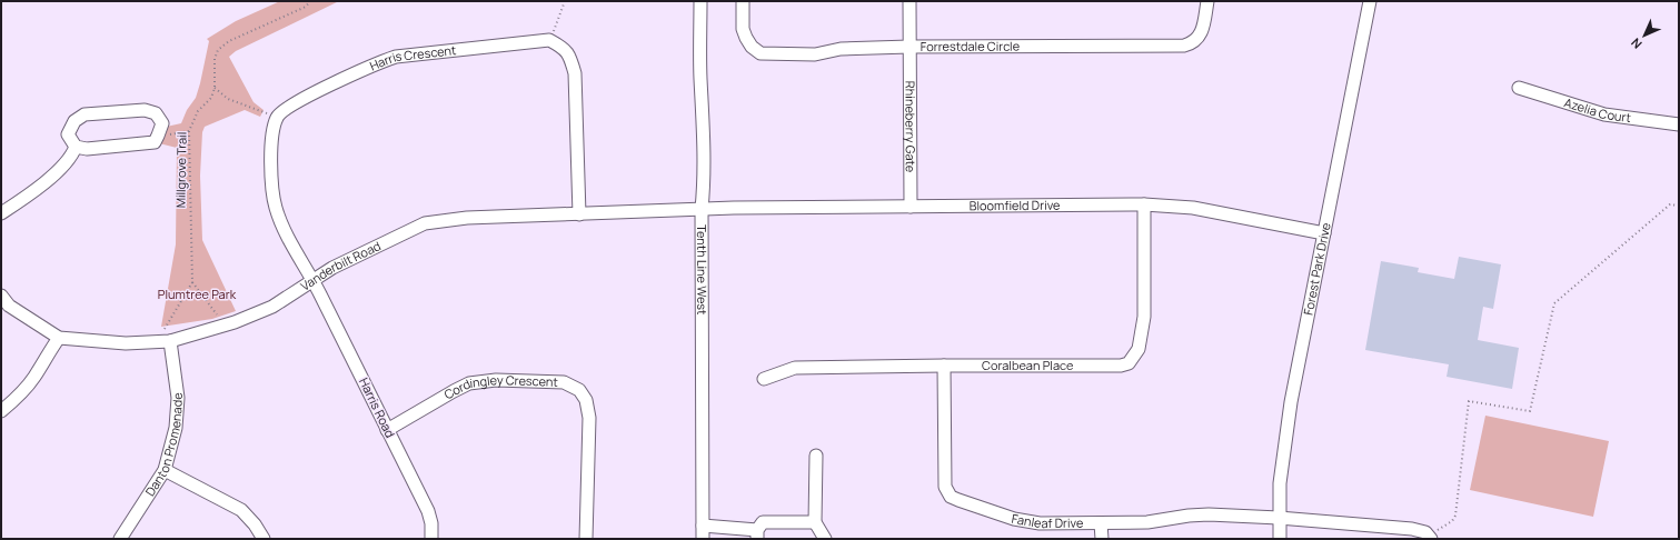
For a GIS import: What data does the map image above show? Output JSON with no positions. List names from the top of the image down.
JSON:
{
  "streets": {
    "street": [
      "Forrestdale Circle",
      "Harris Crescent",
      "Azelia Court",
      "Rhineberry Gate",
      "Bloomfield Drive",
      "Vanderbilt Road",
      "Forest Park Drive",
      "Tenth Line West",
      "Coralbean Place",
      "Cordingley Crescent",
      "Harris Road",
      "Danton Promenade",
      "Fanleaf Drive"
    ],
    "path": ["Millgrove Trail"]
  },
  "crossings": [
    ["Forrestdale Circle", "Rhineberry Gate"],
    ["Rhineberry Gate", "Bloomfield Drive"],
    ["Bloomfield Drive", "Vanderbilt Road"],
    ["Bloomfield Drive", "Forest Park Drive"],
    ["Bloomfield Drive", "Tenth Line West"],
    ["Bloomfield Drive", "Coralbean Place"],
    ["Vanderbilt Road", "Tenth Line West"],
    ["Vanderbilt Road", "Harris Road"],
    ["Vanderbilt Road", "Danton Promenade"],
    ["Forest Park Drive", "Fanleaf Drive"],
    ["Coralbean Place", "Fanleaf Drive"],
    ["Cordingley Crescent", "Harris Road"]
  ],
  "parks": ["Plumtree Park"],
  "north": "bottom left"
}
